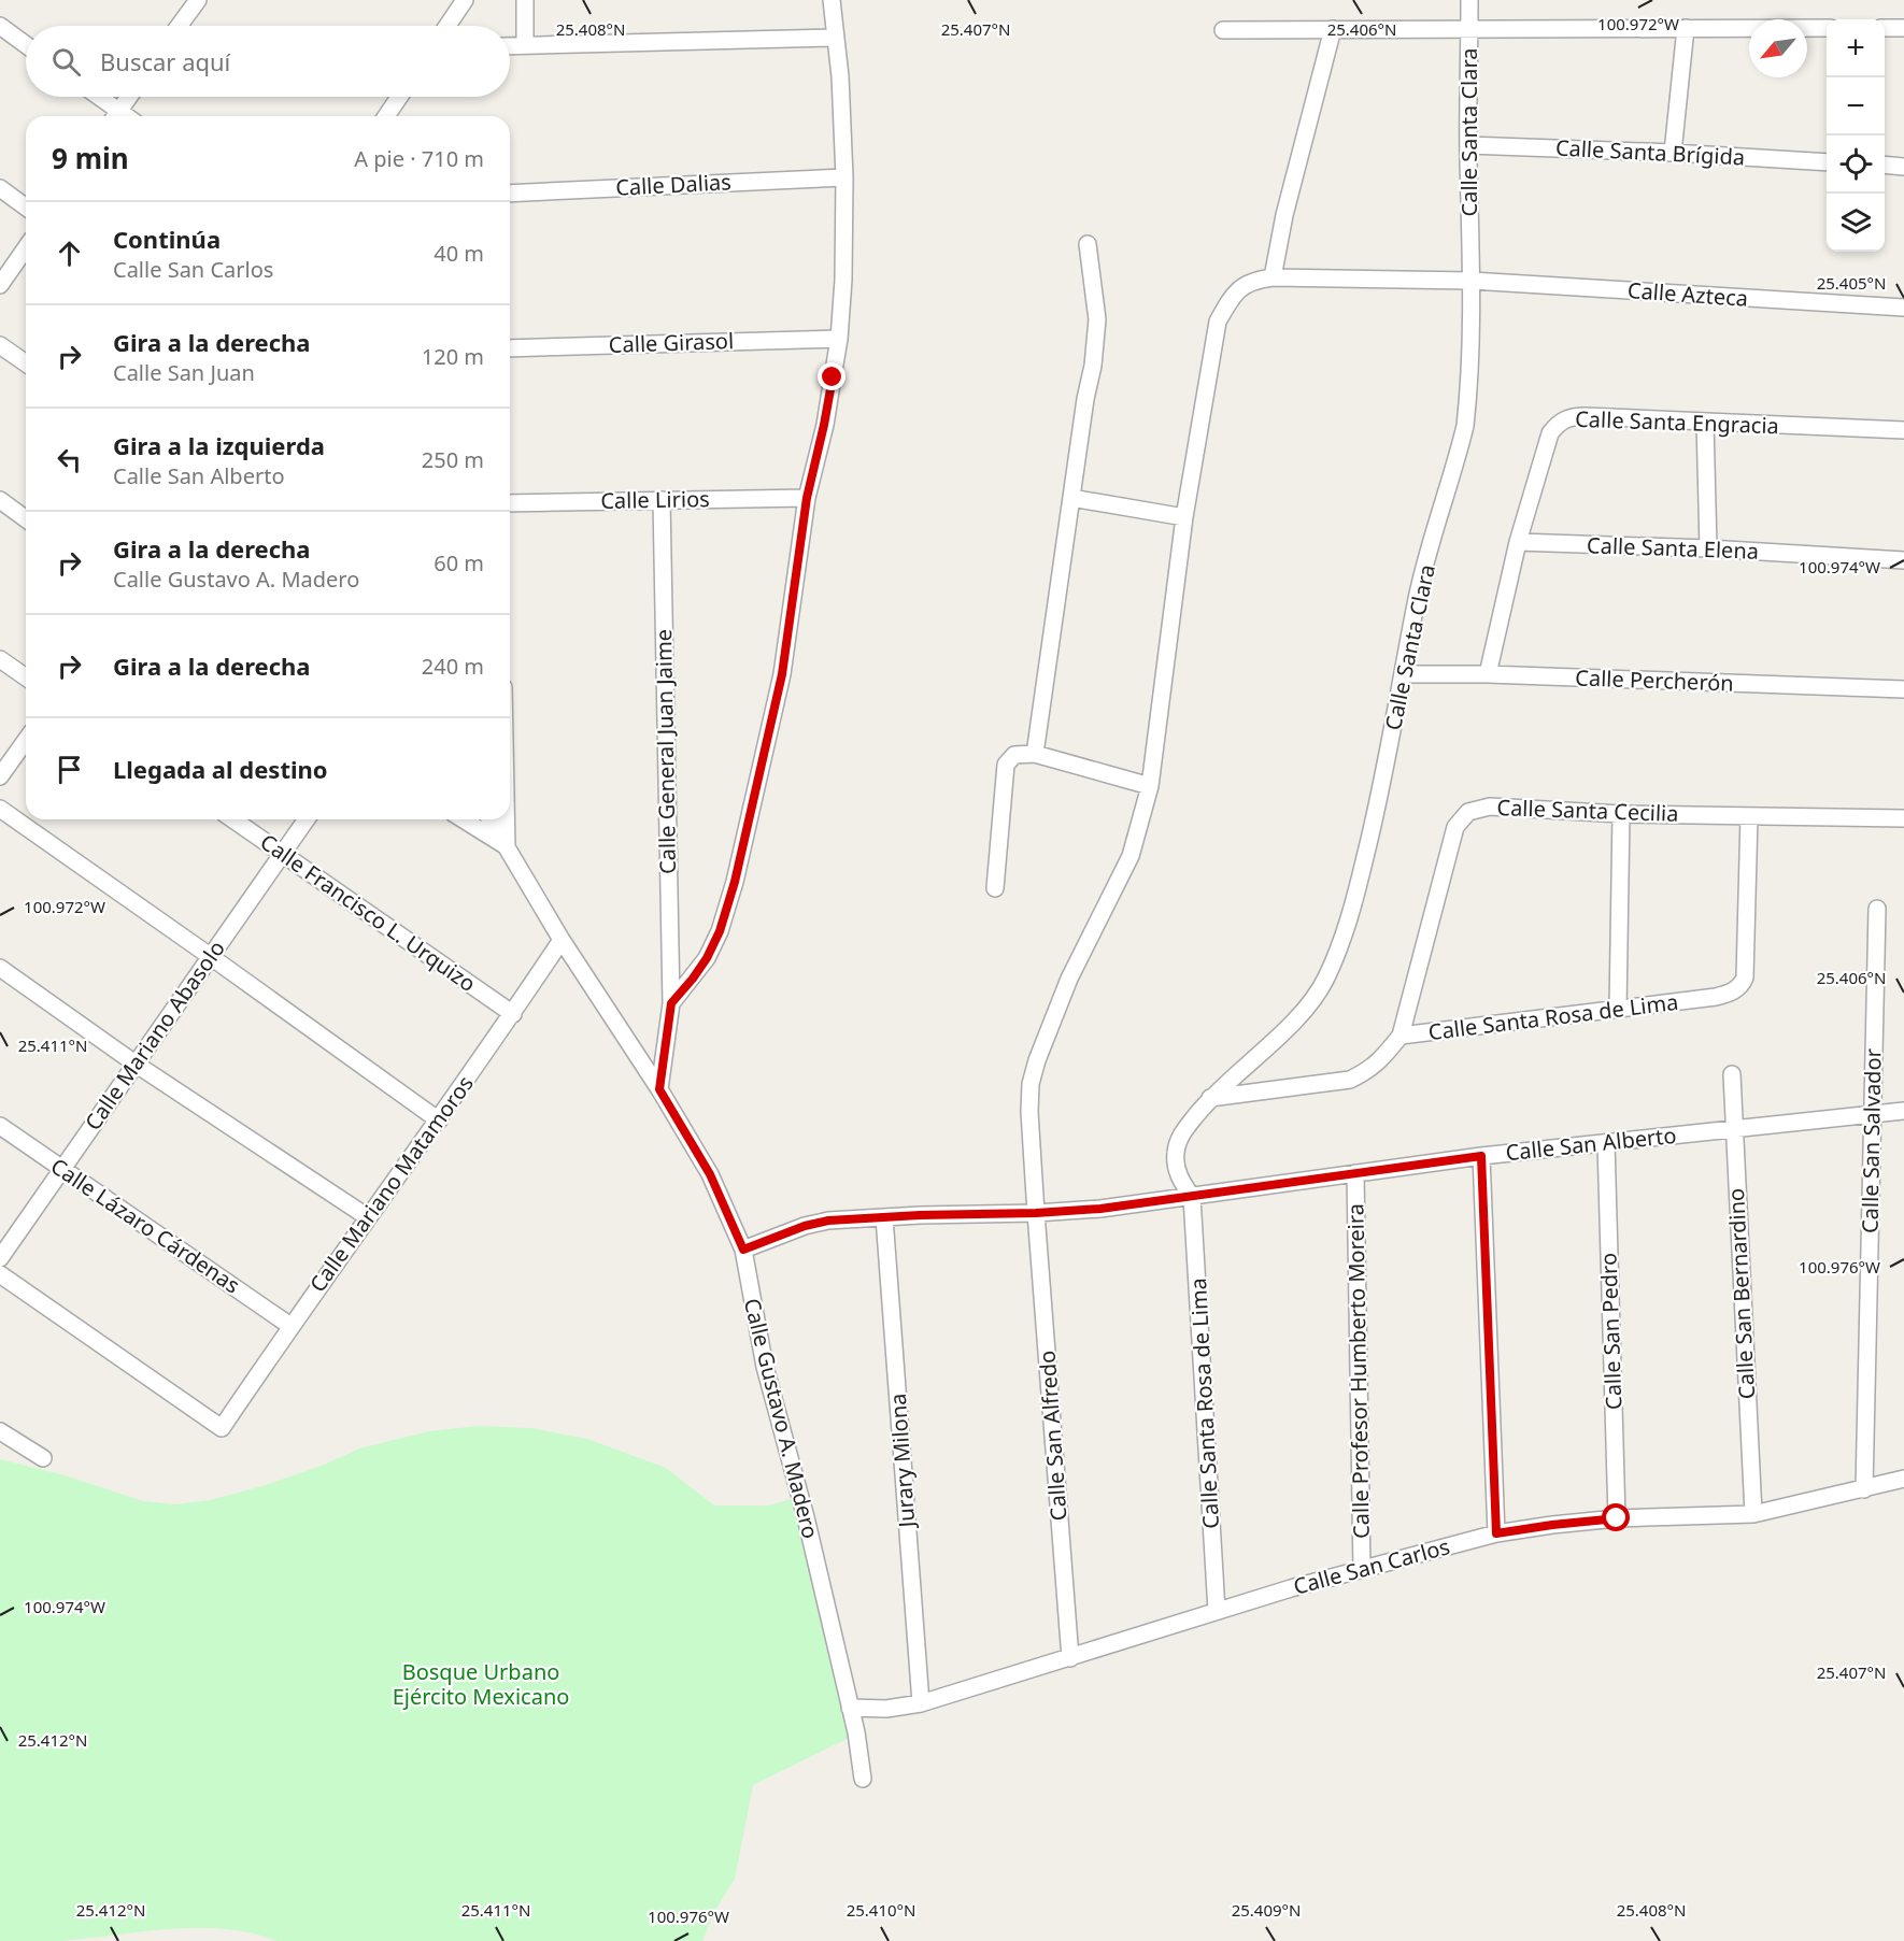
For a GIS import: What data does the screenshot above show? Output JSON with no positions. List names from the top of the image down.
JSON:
{
  "streets": {
    "street": [
      "Calle Santa Clara",
      "Calle Santa Brígida",
      "Calle Dalias",
      "Calle Azteca",
      "Calle Girasol",
      "Calle Santa Engracia",
      "Calle Lirios",
      "Calle Santa Elena",
      "Calle Percherón",
      "Calle General Juan Jaime",
      "Calle Santa Cecilia",
      "Calle Francisco L. Urquizo",
      "Calle Santa Rosa de Lima",
      "Calle Mariano Abasolo",
      "Calle San Salvador",
      "Calle San Alberto",
      "Calle Mariano Matamoros",
      "Calle Lázaro Cárdenas",
      "Calle San Bernardino",
      "Calle San Pedro",
      "Calle Profesor Humberto Moreira",
      "Calle Gustavo A. Madero",
      "Calle San Alfredo",
      "Jurary Milona",
      "Calle San Carlos"
    ]
  },
  "crossings": [
    ["Calle Santa Clara", "Calle Santa Brígida"],
    ["Calle Santa Clara", "Calle Azteca"],
    ["Calle Santa Clara", "Calle Percherón"],
    ["Calle Santa Clara", "Calle Santa Rosa de Lima"],
    ["Calle Santa Clara", "Calle San Alberto"],
    ["Calle Azteca", "Calle San Alfredo"],
    ["Calle Santa Engracia", "Calle Santa Elena"],
    ["Calle Santa Engracia", "Calle Percherón"],
    ["Calle Lirios", "Calle General Juan Jaime"],
    ["Calle General Juan Jaime", "Calle Gustavo A. Madero"],
    ["Calle Santa Cecilia", "Calle Santa Rosa de Lima"],
    ["Calle Francisco L. Urquizo", "Calle Mariano Abasolo"],
    ["Calle Francisco L. Urquizo", "Calle Mariano Matamoros"],
    ["Calle Santa Rosa de Lima", "Calle San Alberto"],
    ["Calle Santa Rosa de Lima", "Calle San Carlos"],
    ["Calle Mariano Abasolo", "Calle Lázaro Cárdenas"],
    ["Calle San Salvador", "Calle San Alberto"],
    ["Calle San Salvador", "Calle San Carlos"],
    ["Calle San Alberto", "Calle San Bernardino"],
    ["Calle San Alberto", "Calle San Pedro"],
    ["Calle San Alberto", "Calle Profesor Humberto Moreira"],
    ["Calle San Alberto", "Calle Gustavo A. Madero"],
    ["Calle San Alberto", "Calle San Alfredo"],
    ["Calle San Alberto", "Jurary Milona"],
    ["Calle Mariano Matamoros", "Calle Lázaro Cárdenas"],
    ["Calle Mariano Matamoros", "Calle Gustavo A. Madero"],
    ["Calle San Bernardino", "Calle San Carlos"],
    ["Calle San Pedro", "Calle San Carlos"],
    ["Calle Profesor Humberto Moreira", "Calle San Carlos"],
    ["Calle Gustavo A. Madero", "Calle San Carlos"],
    ["Calle San Alfredo", "Calle San Carlos"],
    ["Jurary Milona", "Calle San Carlos"]
  ],
  "parks": ["Bosque Urbano Ejército Mexicano"],
  "north": "bottom left",
  "page": {
    "map_buttons": ["+", "−"],
    "search": "Buscar aquí",
    "heading": ["9 min", "A pie · 710 m"],
    "list": [
      ["Continúa", "Calle San Carlos", "40 m"],
      ["Gira a la derecha", "Calle San Juan", "120 m"],
      ["Gira a la izquierda", "Calle San Alberto", "250 m"],
      ["Gira a la derecha", "Calle Gustavo A. Madero", "60 m"],
      ["Gira a la derecha", "240 m"],
      "Llegada al destino"
    ]
  },
  "coordinates": [
    "100.972°W",
    "25.408°N",
    "25.407°N",
    "25.406°N",
    "25.405°N",
    "100.974°W",
    "25.411°N",
    "100.976°W",
    "25.412°N",
    "25.410°N",
    "25.409°N"
  ]
}
